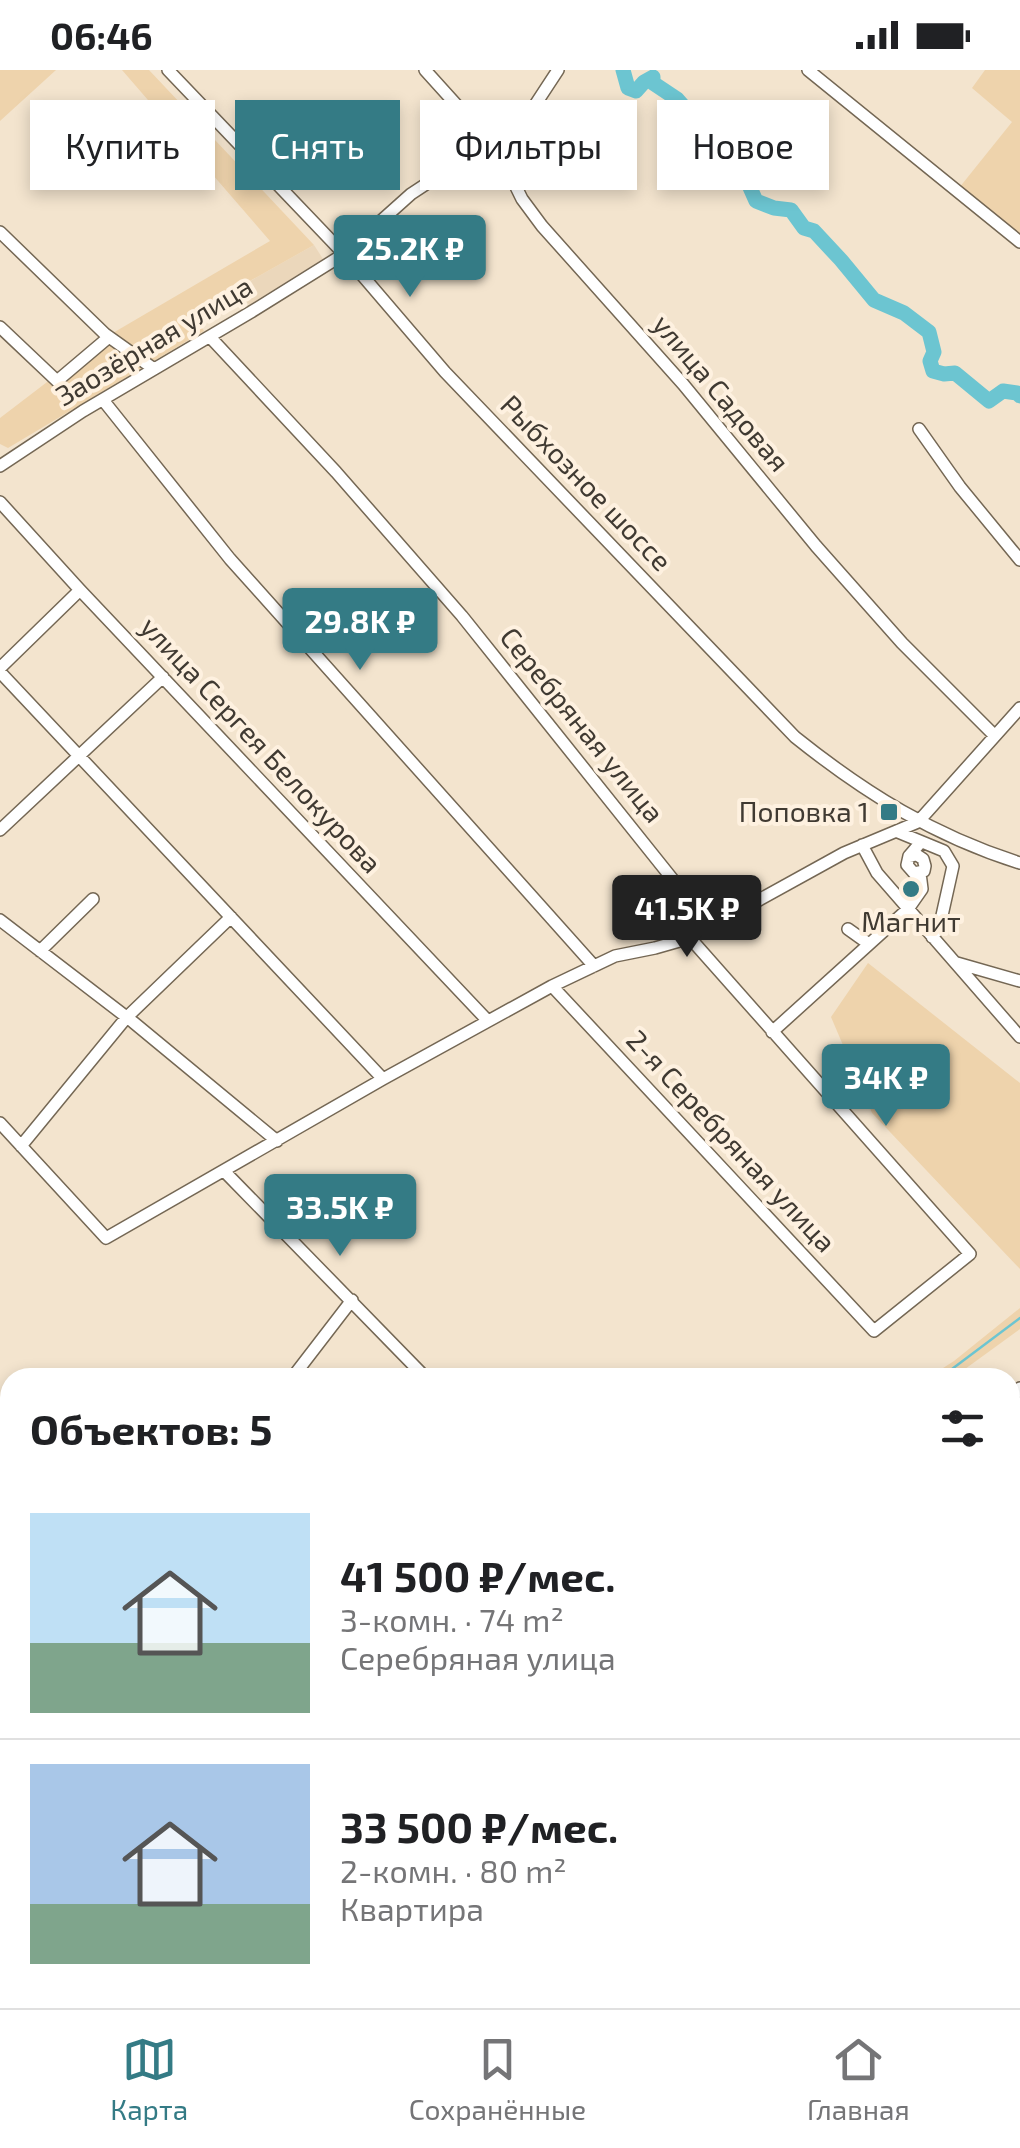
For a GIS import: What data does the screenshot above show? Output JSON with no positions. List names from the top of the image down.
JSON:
{
  "streets": {
    "street": [
      "Заозёрная улица",
      "улица Садовая",
      "Рыбхозное шоссе",
      "Серебряная улица",
      "улица Сергея Белокурова",
      "2-я Серебряная улица"
    ]
  },
  "crossings": [
    ["Заозёрная улица", "Рыбхозное шоссе"],
    ["Заозёрная улица", "Серебряная улица"]
  ],
  "places": {
    "transit": ["Поповка 1"],
    "other": ["Магнит"]
  },
  "page": {
    "status": "06:46",
    "chip": [
      "Купить",
      "Снять",
      "Фильтры",
      "Новое"
    ],
    "price": [
      "25.2K ₽",
      "29.8K ₽",
      "41.5K ₽",
      "34K ₽",
      "33.5K ₽"
    ],
    "heading": "Объектов: 5",
    "list": [
      {
        "name": "41 500 ₽/мес.",
        "note": "3-комн. · 74 m² · Серебряная улица"
      },
      {
        "name": "33 500 ₽/мес.",
        "note": "2-комн. · 80 m² · Квартира"
      }
    ],
    "tabs": ["Карта", "Сохранённые", "Главная"]
  }
}
